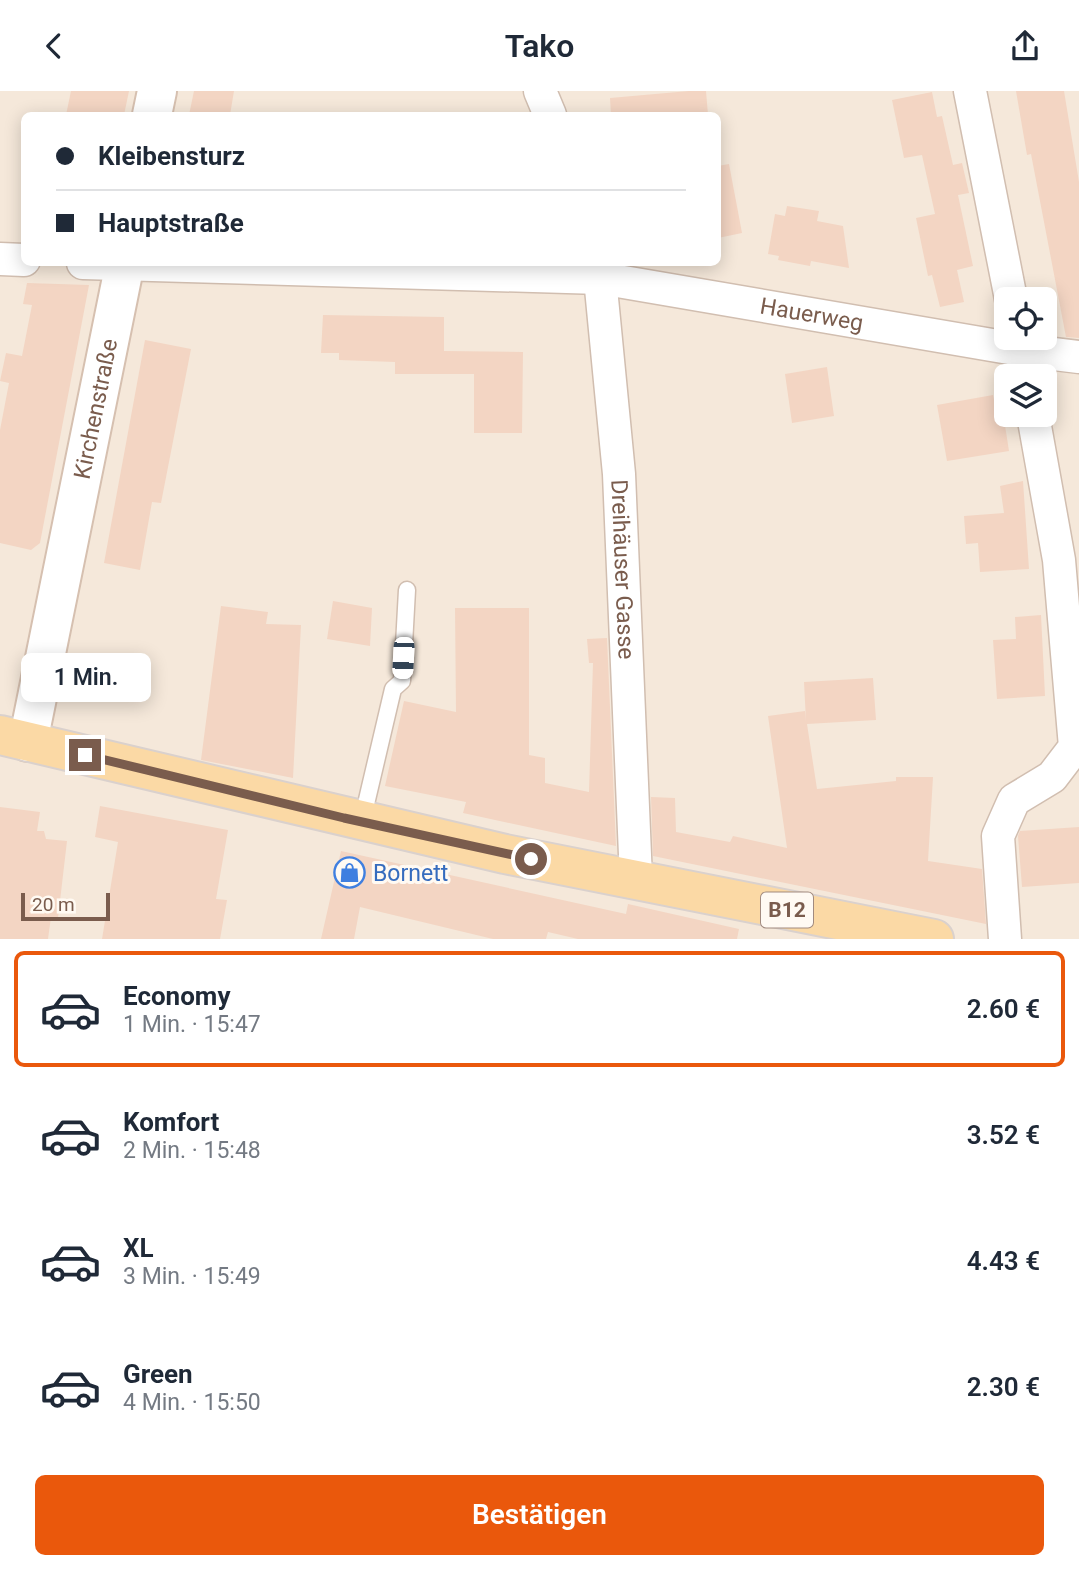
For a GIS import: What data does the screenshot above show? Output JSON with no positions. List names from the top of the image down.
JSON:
{
  "streets": {
    "main road": ["Kirchenstraße", "B12"],
    "street": ["Hauerweg", "Dreihäuser Gasse"]
  },
  "crossings": [
    ["Hauerweg", "Dreihäuser Gasse"],
    ["Kirchenstraße", "B12"],
    ["Dreihäuser Gasse", "B12"]
  ],
  "places": {
    "shop": ["Bornett"]
  },
  "scale_bar": "20 m",
  "page": {
    "header": "Tako",
    "banner": ["Kleibensturz", "Hauptstraße"],
    "bubble": "1 Min.",
    "scale": "20 m",
    "list": [
      {
        "name": "Economy",
        "note": "1 Min. · 15:47",
        "value": "2.60 €"
      },
      {
        "name": "Komfort",
        "note": "2 Min. · 15:48",
        "value": "3.52 €"
      },
      {
        "name": "XL",
        "note": "3 Min. · 15:49",
        "value": "4.43 €"
      },
      {
        "name": "Green",
        "note": "4 Min. · 15:50",
        "value": "2.30 €"
      }
    ],
    "buttons": "Bestätigen"
  }
}
